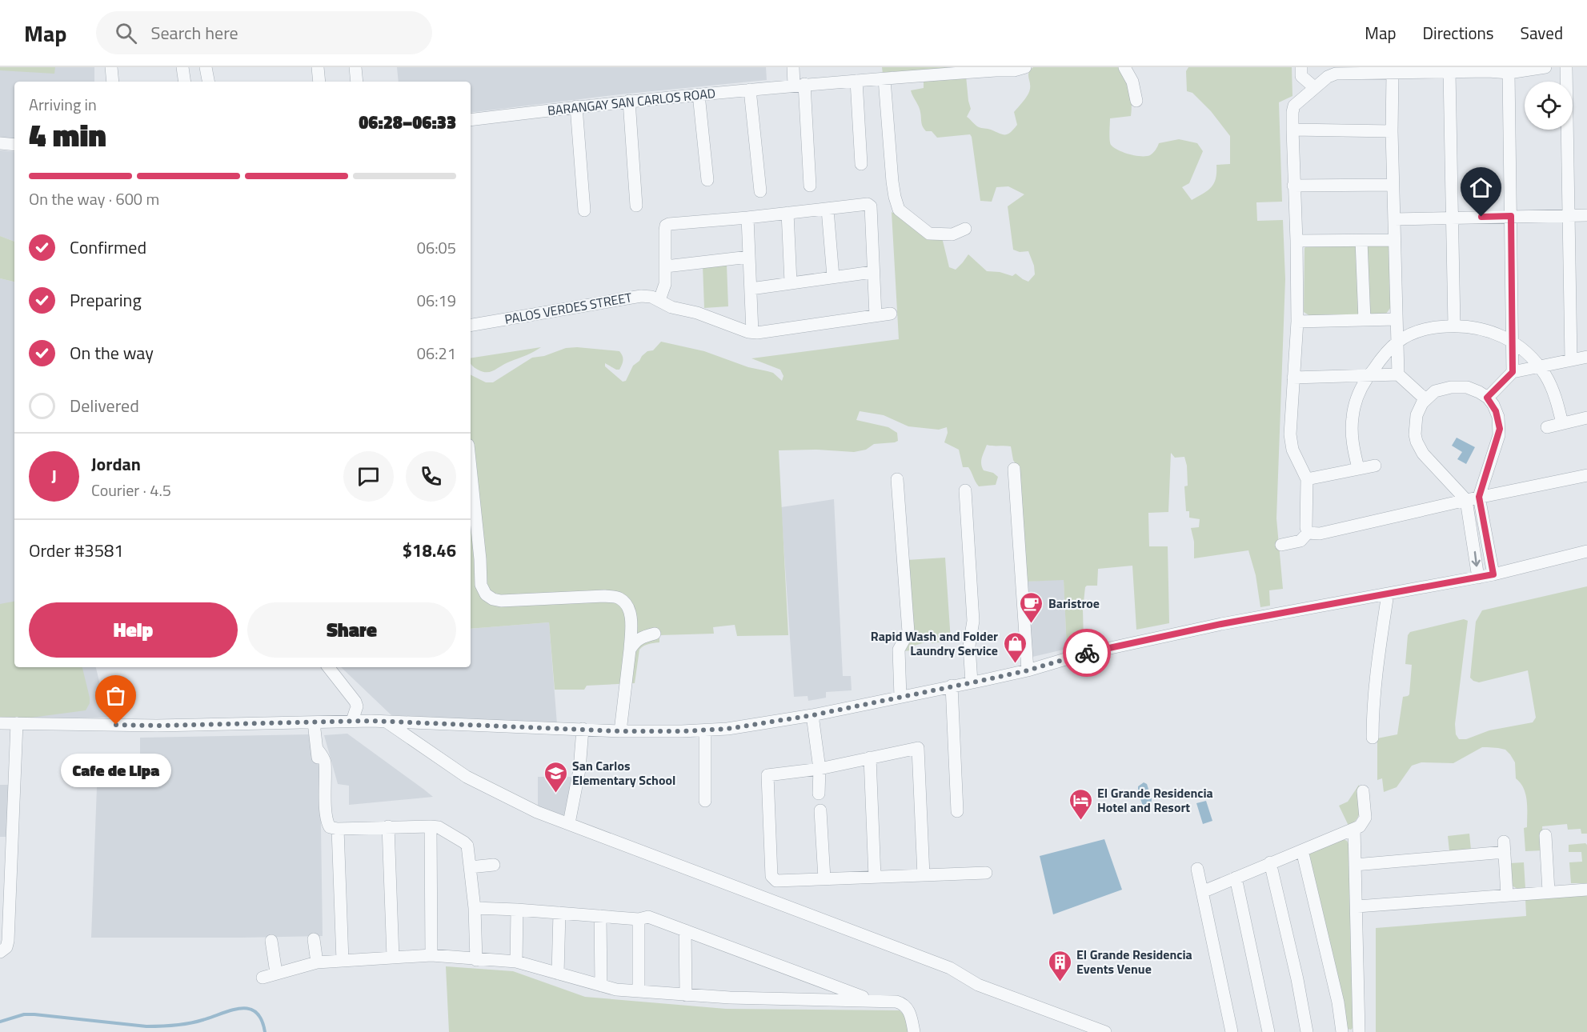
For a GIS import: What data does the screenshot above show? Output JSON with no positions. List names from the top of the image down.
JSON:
{
  "streets": {
    "street": ["BARANGAY SAN CARLOS ROAD", "PALOS VERDES STREET"]
  },
  "places": {
    "cafe": ["Baristroe"],
    "shop": ["Rapid Wash and Folder Laundry Service"],
    "other": ["Cafe de Lipa"],
    "school or university": ["San Carlos Elementary School"],
    "hotel": ["El Grande Residencia Hotel and Resort"],
    "building": ["El Grande Residencia Events Venue"]
  },
  "page": {
    "header": "Map",
    "search": "Search here",
    "nav": ["Map", "Directions", "Saved"],
    "heading": ["4 min", "Arriving in", "06:28–06:33"],
    "panel": [
      "Jordan",
      "Courier · 4.5",
      "Order #3581",
      "$18.46"
    ],
    "bar": "On the way · 600 m",
    "list": [
      ["Confirmed", "06:05"],
      ["Preparing", "06:19"],
      ["On the way", "06:21"],
      "Delivered"
    ],
    "round": "J",
    "buttons": ["Help", "Share"],
    "bubble": "Cafe de Lipa"
  }
}
